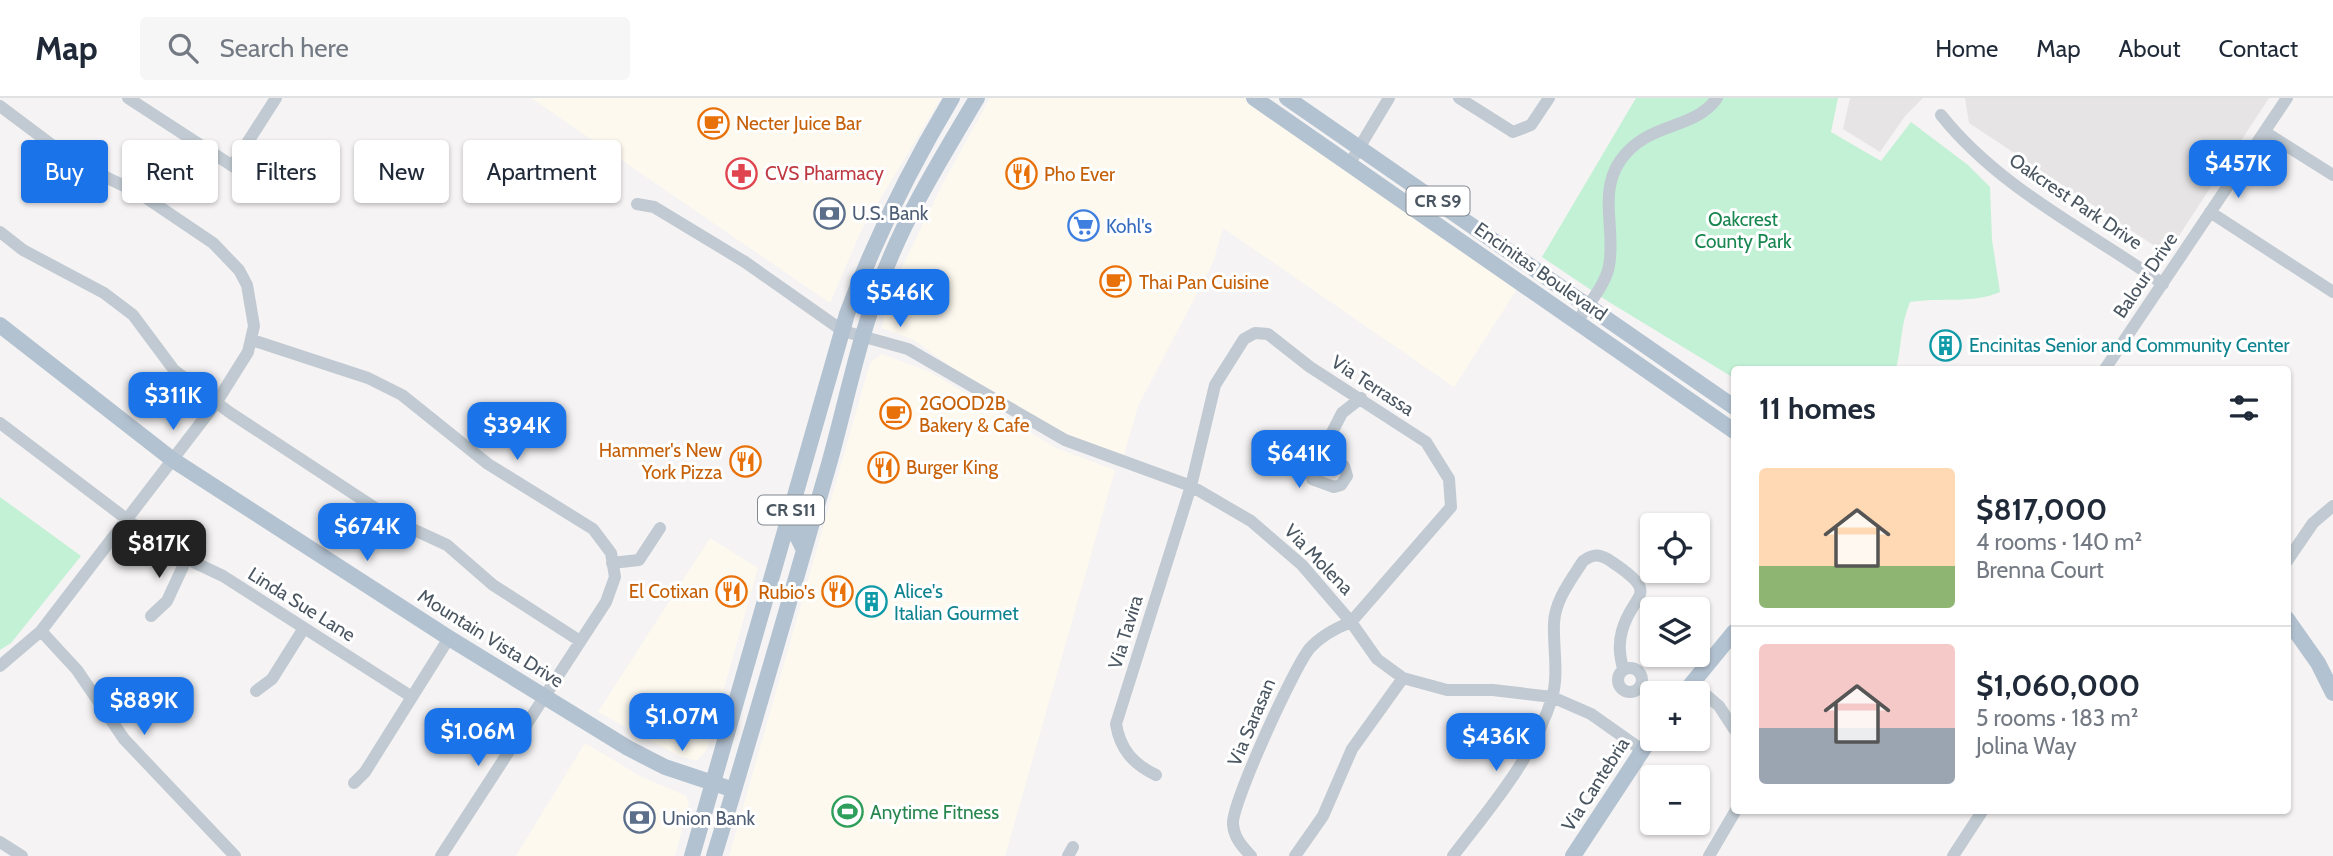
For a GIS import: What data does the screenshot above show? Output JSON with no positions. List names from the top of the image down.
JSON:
{
  "streets": {
    "main road": [
      "CR S9",
      "Encinitas Boulevard",
      "CR S11",
      "Mountain Vista Drive",
      "Via Cantebria"
    ],
    "street": [
      "Oakcrest Park Drive",
      "Balour Drive",
      "Via Terrassa",
      "Via Molena",
      "Linda Sue Lane",
      "Via Tavira",
      "Via Sarasan"
    ]
  },
  "crossings": [
    ["Oakcrest Park Drive", "Balour Drive"],
    ["Via Terrassa", "Via Molena"],
    ["Via Terrassa", "Via Tavira"],
    ["Via Terrassa", "Via Sarasan"],
    ["CR S11", "Via Molena"],
    ["CR S11", "Mountain Vista Drive"],
    ["Via Molena", "Via Tavira"],
    ["Via Molena", "Via Sarasan"]
  ],
  "parks": ["Oakcrest County Park"],
  "places": {
    "cafe": ["Necter Juice Bar", "Thai Pan Cuisine", "2GOOD2B Bakery & Cafe"],
    "pharmacy": ["CVS Pharmacy"],
    "restaurant": [
      "Pho Ever",
      "Hammer's New York Pizza",
      "Burger King",
      "El Cotixan",
      "Rubio's"
    ],
    "bank": ["U.S. Bank", "Union Bank"],
    "supermarket": ["Kohl's"],
    "building": ["Encinitas Senior and Community Center", "Alice's Italian Gourmet"],
    "sports": ["Anytime Fitness"]
  },
  "page": {
    "header": "Map",
    "search": "Search here",
    "nav": [
      "Home",
      "Map",
      "About",
      "Contact"
    ],
    "price": [
      "$457K",
      "$546K",
      "$311K",
      "$394K",
      "$641K",
      "$674K",
      "$817K",
      "$889K",
      "$1.07M",
      "$1.06M",
      "$436K"
    ],
    "chip": [
      "Buy",
      "Rent",
      "Filters",
      "New",
      "Apartment"
    ],
    "heading": "11 homes",
    "list": [
      {
        "name": "$817,000",
        "note": "4 rooms · 140 m² · Brenna Court"
      },
      {
        "name": "$1,060,000",
        "note": "5 rooms · 183 m² · Jolina Way"
      }
    ],
    "map_buttons": ["+", "−"]
  }
}
